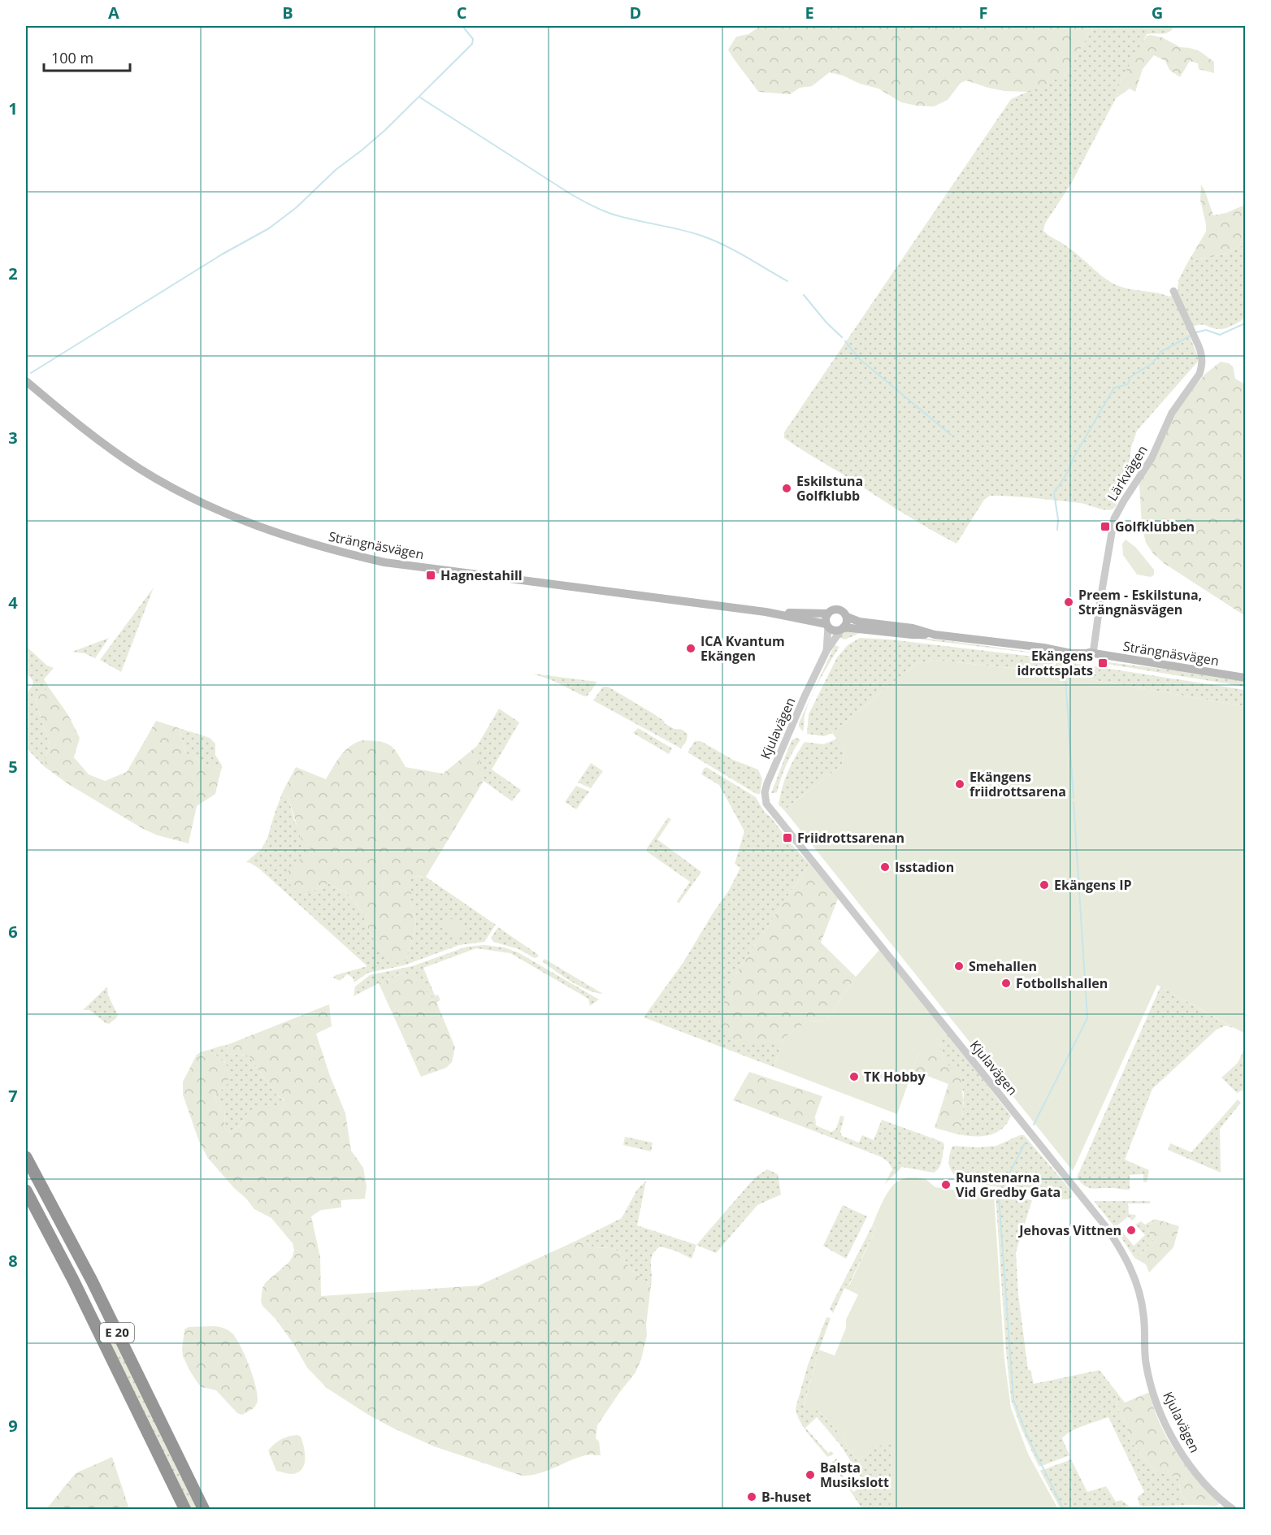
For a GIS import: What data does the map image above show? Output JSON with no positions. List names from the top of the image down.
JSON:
{
  "streets": {
    "highway": ["E 20"],
    "main road": ["Strängnäsvägen"],
    "street": ["Lärkvägen", "Kjulavägen"]
  },
  "crossings": [
    ["Lärkvägen", "Strängnäsvägen"],
    ["Strängnäsvägen", "Kjulavägen"]
  ],
  "places": {
    "other": [
      "Eskilstuna Golfklubb",
      "Preem - Eskilstuna, Strängnäsvägen",
      "ICA Kvantum Ekängen",
      "Ekängens friidrottsarena",
      "Isstadion",
      "Ekängens IP",
      "Smehallen",
      "Fotbollshallen",
      "TK Hobby",
      "Runstenarna Vid Gredby Gata",
      "Jehovas Vittnen",
      "Balsta Musikslott",
      "B-huset"
    ],
    "transit": [
      "Golfklubben",
      "Hagnestahill",
      "Ekängens idrottsplats",
      "Friidrottsarenan"
    ]
  },
  "scale_bar": "100 m",
  "grid": {
    "columns": [
      "A",
      "B",
      "C",
      "D",
      "E",
      "F",
      "G"
    ],
    "rows": [
      "1",
      "2",
      "3",
      "4",
      "5",
      "6",
      "7",
      "8",
      "9"
    ]
  }
}
